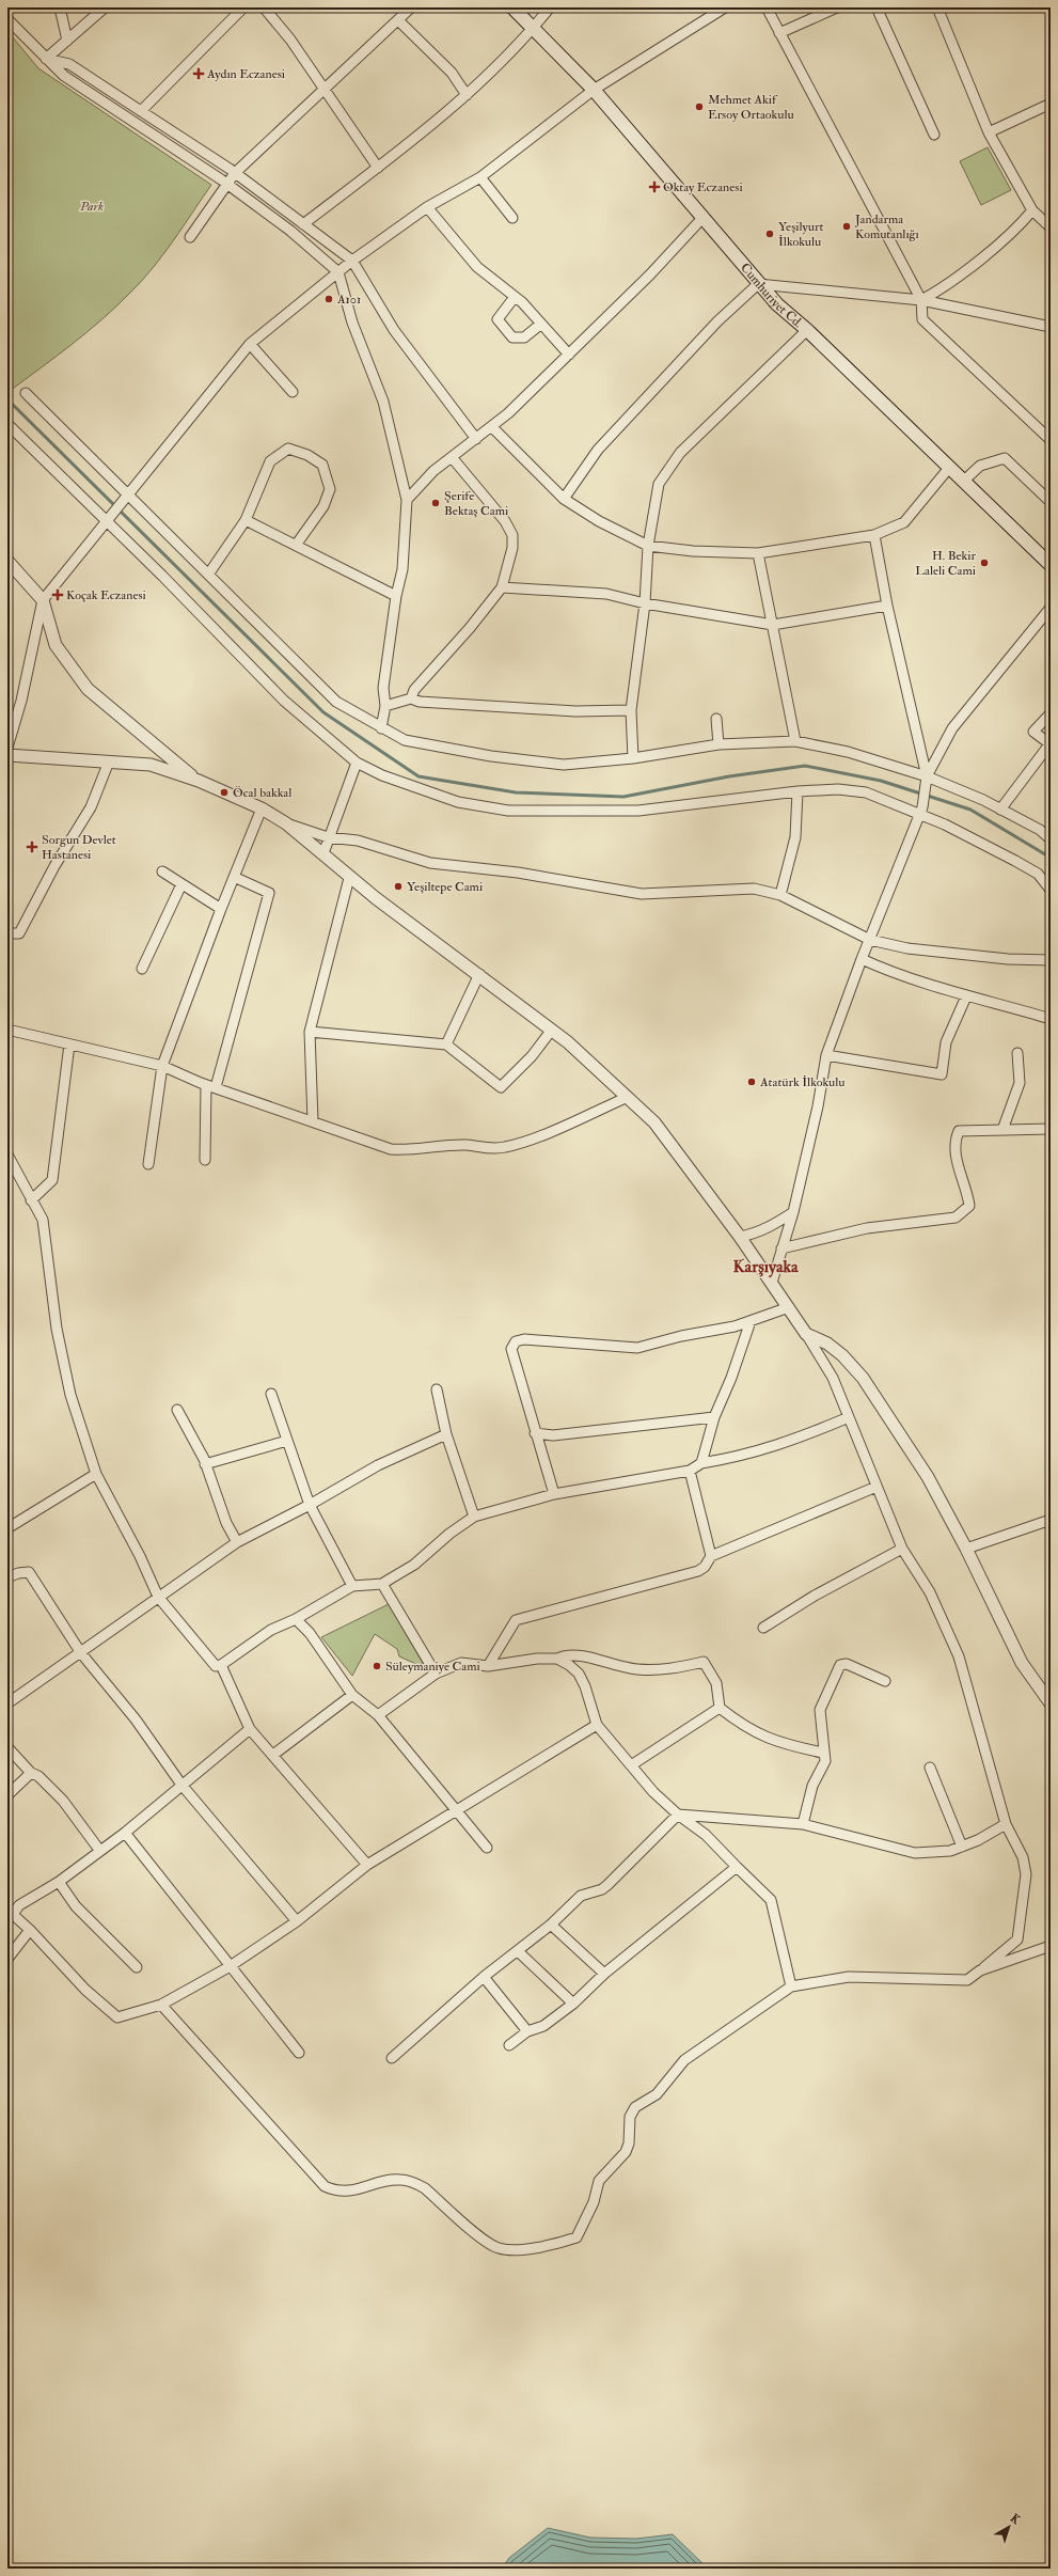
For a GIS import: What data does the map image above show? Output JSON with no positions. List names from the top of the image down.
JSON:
{
  "streets": {
    "main road": ["Cumhuriyet Cd."]
  },
  "districts": ["Karşıyaka"],
  "parks": ["Park"],
  "places": {
    "health": [
      "Aydın Eczanesi",
      "Oktay Eczanesi",
      "Koçak Eczanesi",
      "Sorgun Devlet Hastanesi"
    ],
    "other": [
      "Mehmet Akif Ersoy Ortaokulu",
      "Jandarma Komutanlığı",
      "Yeşilyurt İlkokulu",
      "A101",
      "Şerife Bektaş Cami",
      "H. Bekir Laleli Cami",
      "Öcal bakkal",
      "Yeşiltepe Cami",
      "Atatürk İlkokulu",
      "Süleymaniye Cami"
    ]
  },
  "north": "top right"
}
